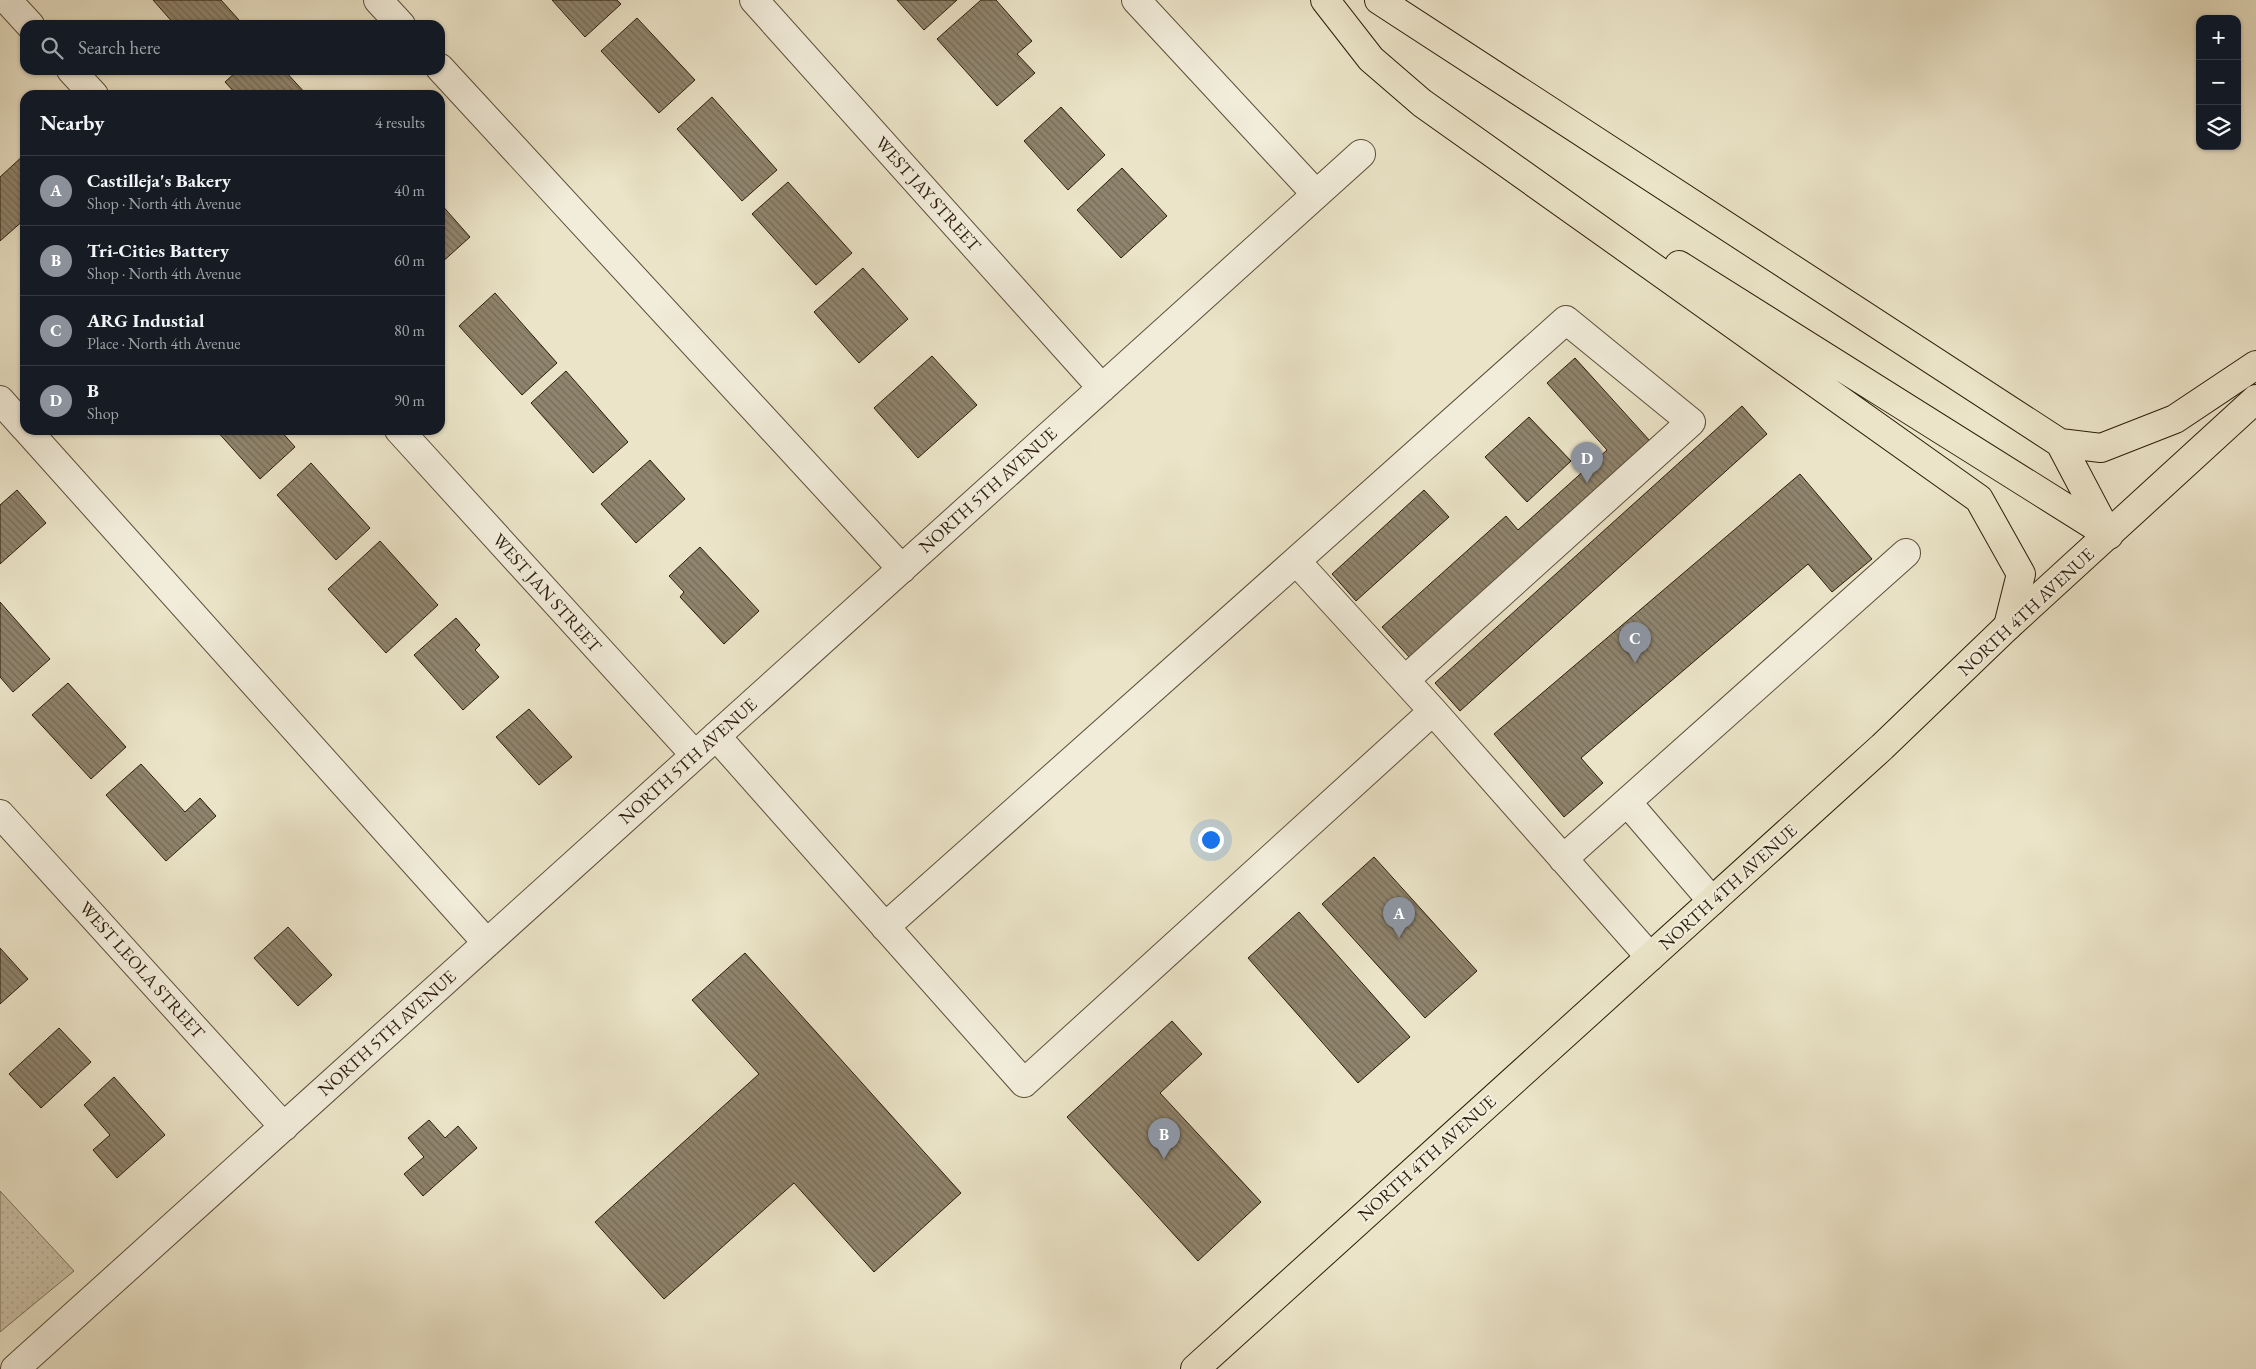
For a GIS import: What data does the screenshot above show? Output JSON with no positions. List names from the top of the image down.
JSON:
{
  "streets": {
    "main road": ["NORTH 4TH AVENUE"],
    "street": [
      "WEST JAY STREET",
      "NORTH 5TH AVENUE",
      "WEST JAN STREET",
      "WEST LEOLA STREET"
    ]
  },
  "crossings": [
    ["WEST JAY STREET", "NORTH 5TH AVENUE"],
    ["NORTH 5TH AVENUE", "WEST JAN STREET"],
    ["NORTH 5TH AVENUE", "WEST LEOLA STREET"]
  ],
  "page": {
    "map_buttons": ["+", "−"],
    "search": "Search here",
    "heading": ["Nearby", "4 results"],
    "list": [
      {
        "mark": "A",
        "name": "Castilleja's Bakery",
        "note": "Shop · North 4th Avenue",
        "value": "40 m"
      },
      {
        "mark": "B",
        "name": "Tri-Cities Battery",
        "note": "Shop · North 4th Avenue",
        "value": "60 m"
      },
      {
        "mark": "C",
        "name": "ARG Industial",
        "note": "Place · North 4th Avenue",
        "value": "80 m"
      },
      {
        "mark": "D",
        "name": "B",
        "note": "Shop",
        "value": "90 m"
      }
    ],
    "pins": [
      "D",
      "C",
      "A",
      "B"
    ]
  }
}
